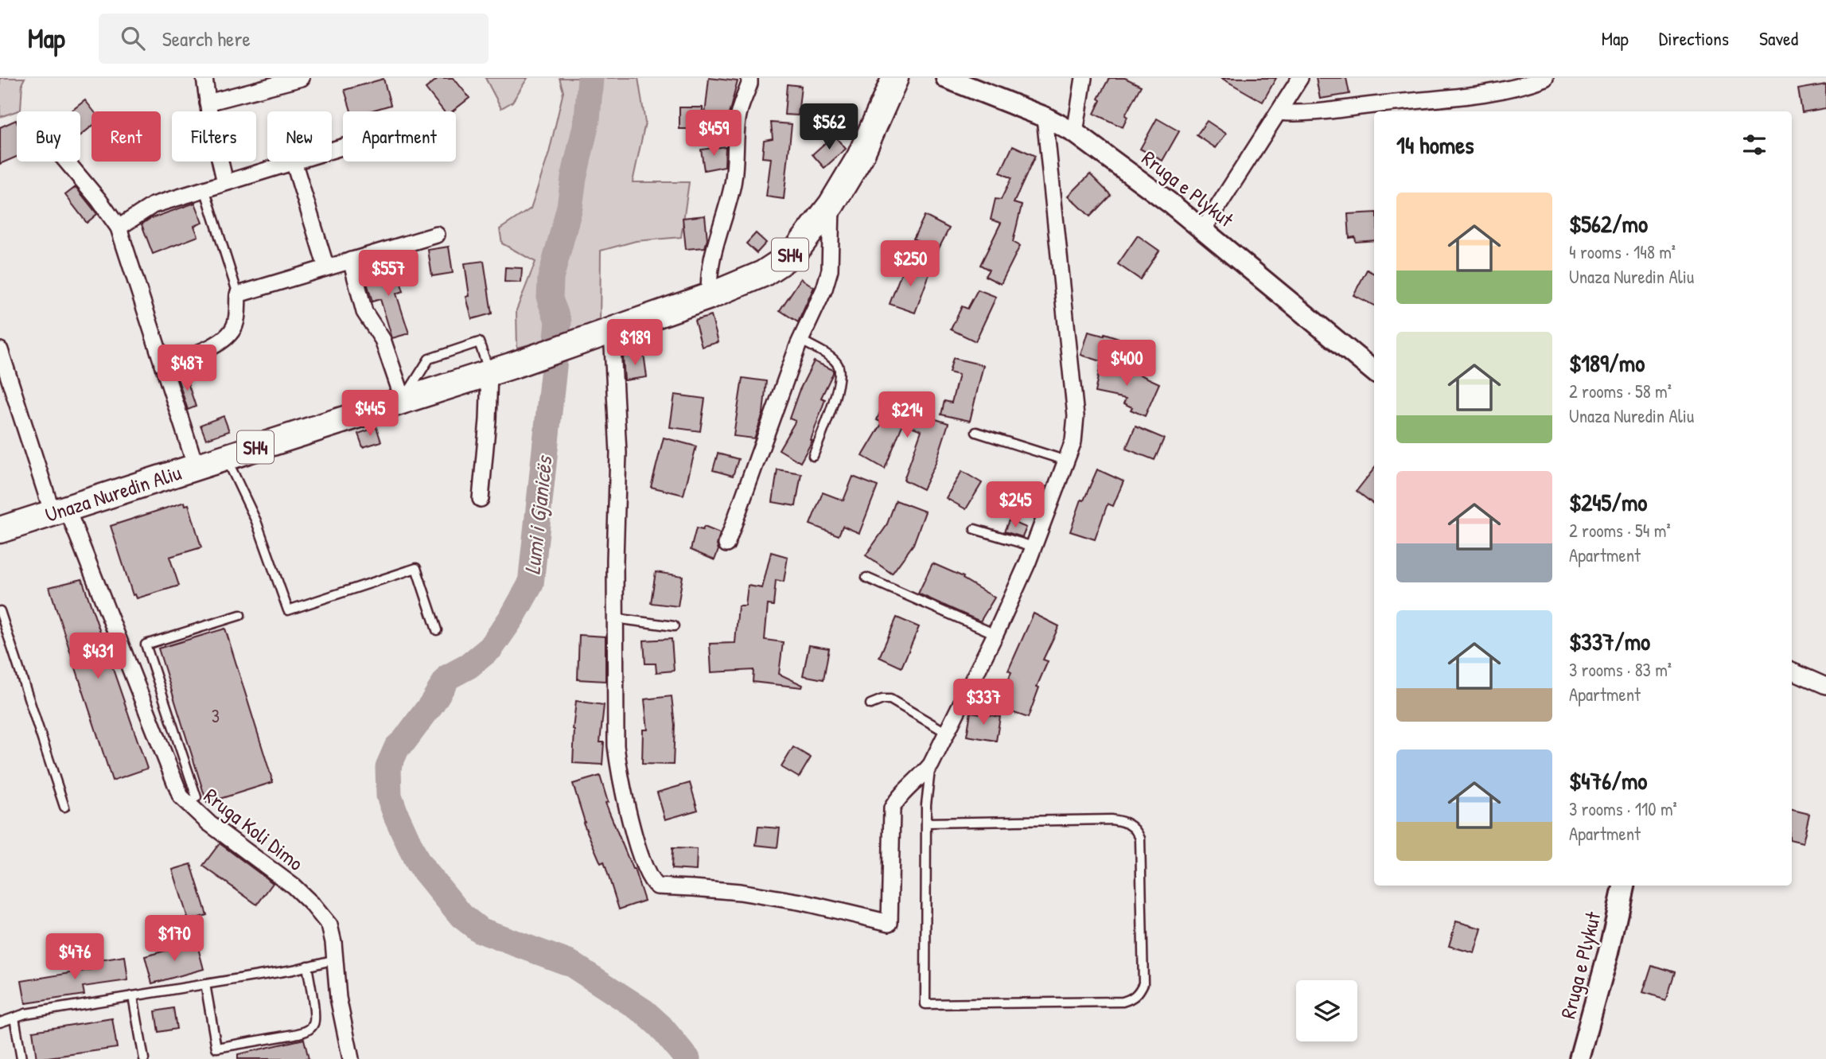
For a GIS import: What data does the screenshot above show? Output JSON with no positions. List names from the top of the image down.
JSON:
{
  "streets": {
    "main road": ["SH4", "Unaza Nuredin Aliu"],
    "street": ["Rruga e Plykut", "Rruga Koli Dimo"]
  },
  "crossings": [
    ["Unaza Nuredin Aliu", "Rruga Koli Dimo"]
  ],
  "water": ["Lumi i Gjanicës"],
  "house_numbers": ["3"],
  "page": {
    "header": "Map",
    "search": "Search here",
    "nav": ["Map", "Directions", "Saved"],
    "price": [
      "$562",
      "$459",
      "$250",
      "$557",
      "$189",
      "$400",
      "$487",
      "$445",
      "$214",
      "$245",
      "$431",
      "$337",
      "$170",
      "$476"
    ],
    "chip": [
      "Buy",
      "Rent",
      "Filters",
      "New",
      "Apartment"
    ],
    "heading": "14 homes",
    "list": [
      {
        "name": "$562/mo",
        "note": "4 rooms · 148 m² · Unaza Nuredin Aliu"
      },
      {
        "name": "$189/mo",
        "note": "2 rooms · 58 m² · Unaza Nuredin Aliu"
      },
      {
        "name": "$245/mo",
        "note": "2 rooms · 54 m² · Apartment"
      },
      {
        "name": "$337/mo",
        "note": "3 rooms · 83 m² · Apartment"
      },
      {
        "name": "$476/mo",
        "note": "3 rooms · 110 m² · Apartment"
      }
    ]
  }
}
